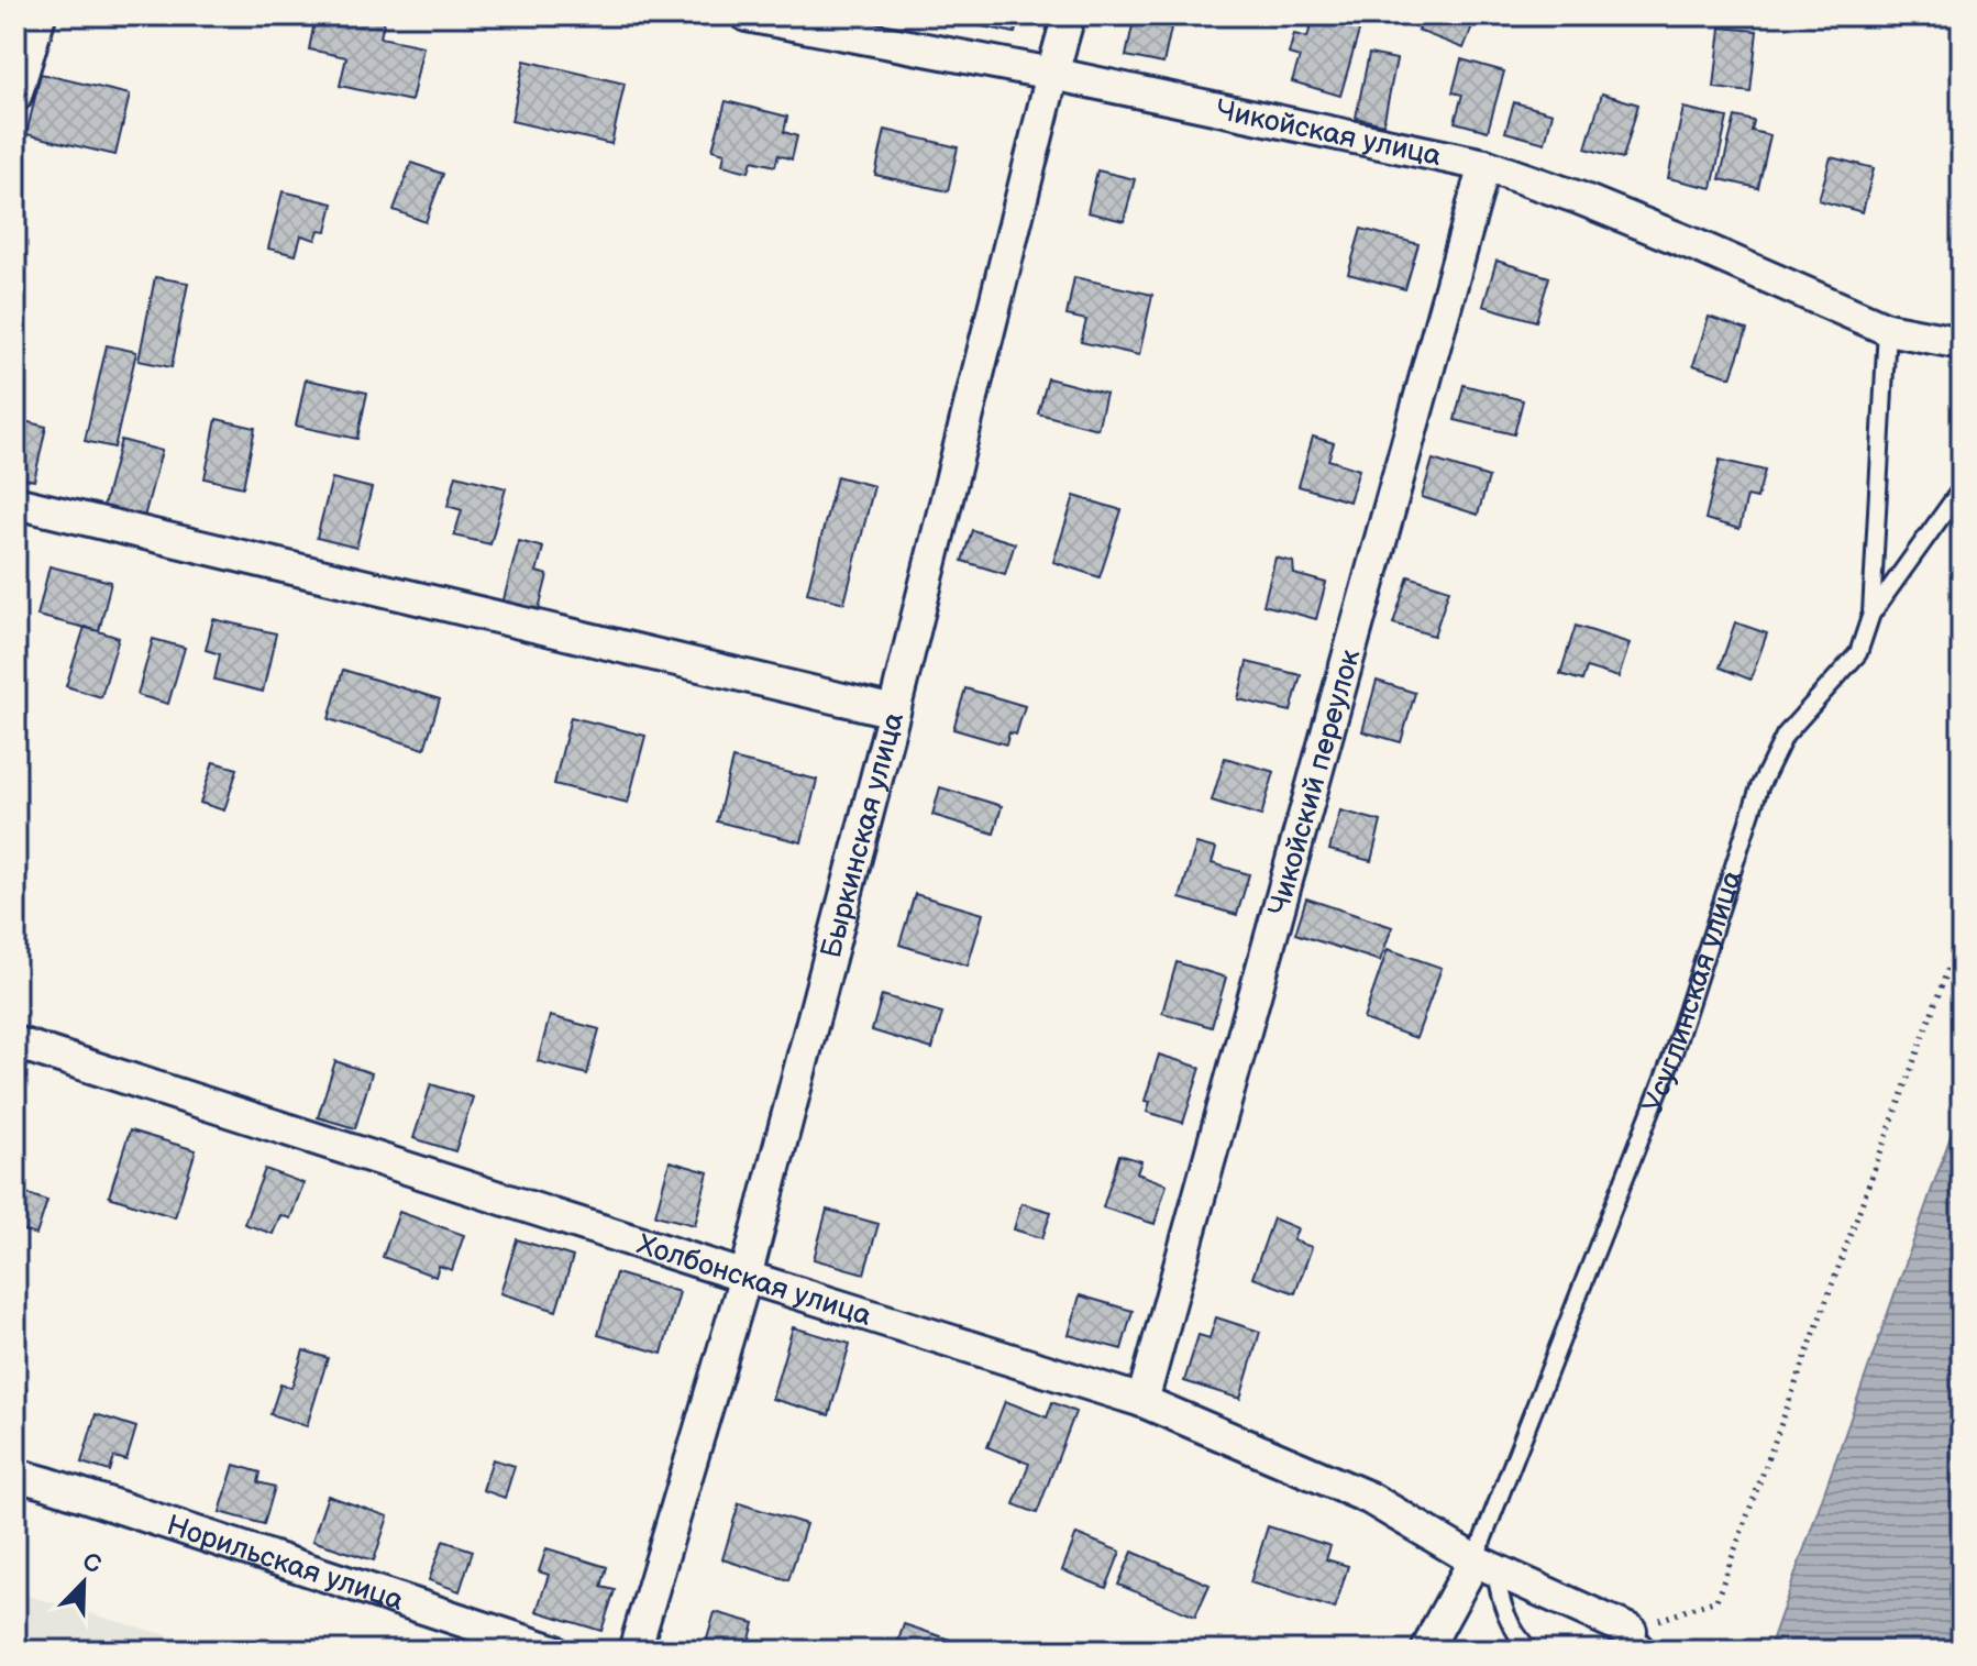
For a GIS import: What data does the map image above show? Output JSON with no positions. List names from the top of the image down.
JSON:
{
  "streets": {
    "street": [
      "Чикойская улица",
      "Чикойский переулок",
      "Быркинская улица",
      "Усуглинская улица",
      "Холбонская улица",
      "Норильская улица"
    ]
  },
  "crossings": [
    ["Чикойская улица", "Чикойский переулок"],
    ["Чикойская улица", "Быркинская улица"],
    ["Чикойская улица", "Усуглинская улица"],
    ["Чикойский переулок", "Холбонская улица"],
    ["Быркинская улица", "Холбонская улица"],
    ["Усуглинская улица", "Холбонская улица"]
  ],
  "north": "top right"
}
